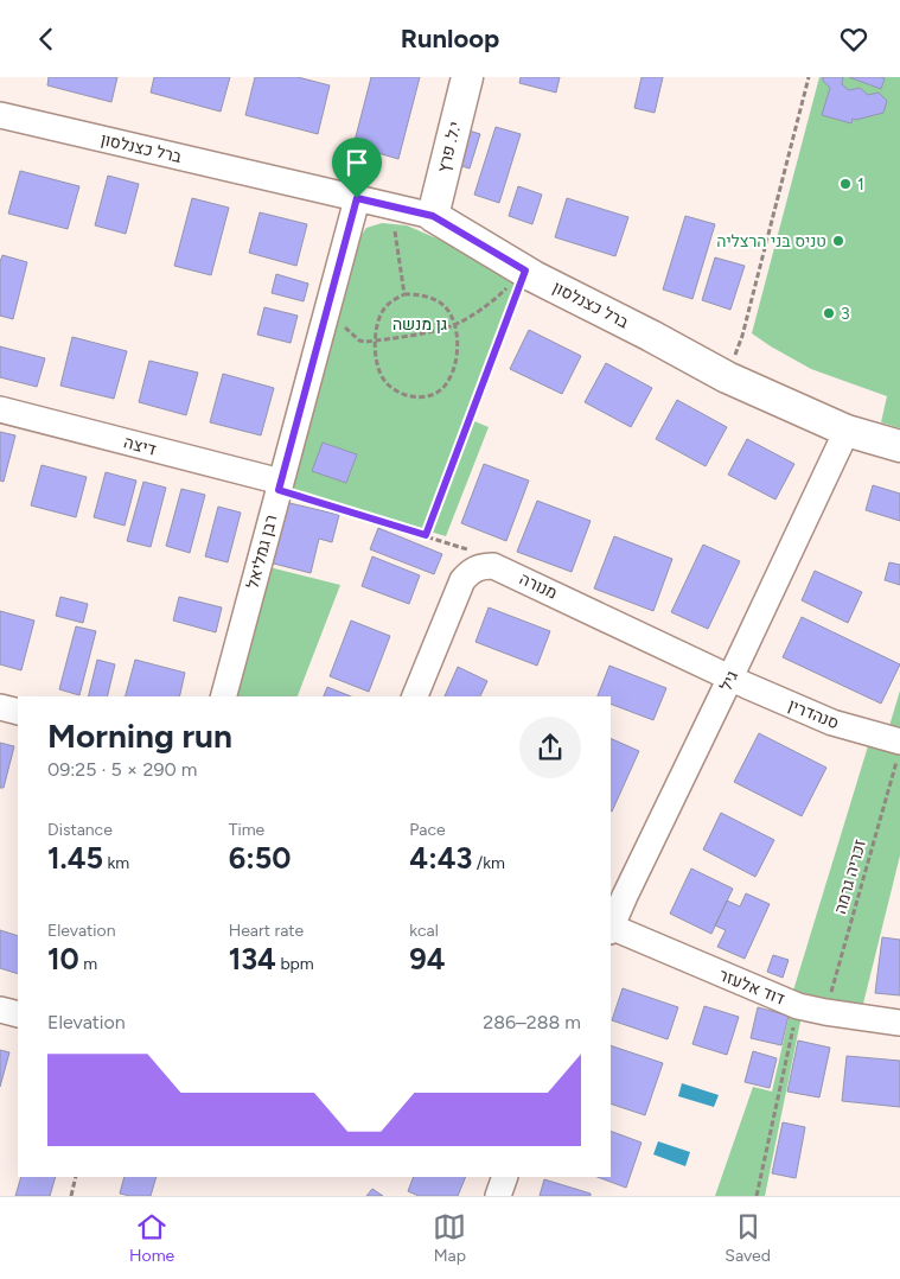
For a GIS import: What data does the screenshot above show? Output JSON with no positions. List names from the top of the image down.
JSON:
{
  "streets": {
    "street": [
      "י.ל. פרץ",
      "ברל כצנלסון",
      "דיצה",
      "רבן גמליאל",
      "מנורה",
      "גיל",
      "סנהדרין",
      "דוד אלעזר"
    ],
    "path": ["זכריה גרמה"]
  },
  "crossings": [
    ["י.ל. פרץ", "ברל כצנלסון"],
    ["ברל כצנלסון", "רבן גמליאל"],
    ["ברל כצנלסון", "גיל"],
    ["דיצה", "רבן גמליאל"],
    ["מנורה", "גיל"],
    ["מנורה", "סנהדרין"],
    ["גיל", "סנהדרין"],
    ["גיל", "דוד אלעזר"],
    ["סנהדרין", "זכריה גרמה"],
    ["זכריה גרמה", "דוד אלעזר"]
  ],
  "parks": ["גן מנשה"],
  "places": ["1", "טניס בני הרצליה", "3"],
  "page": {
    "header": "Runloop",
    "heading": ["Morning run", "09:25 · 5 × 290 m"],
    "stats": [
      ["Distance", "1.45 km"],
      ["Time", "6:50"],
      ["Pace", "4:43 /km"],
      ["Elevation", "10 m"],
      ["Heart rate", "134 bpm"],
      ["kcal", "94"]
    ],
    "chart": ["Elevation", "286–288 m"],
    "tabs": ["Home", "Map", "Saved"]
  }
}
